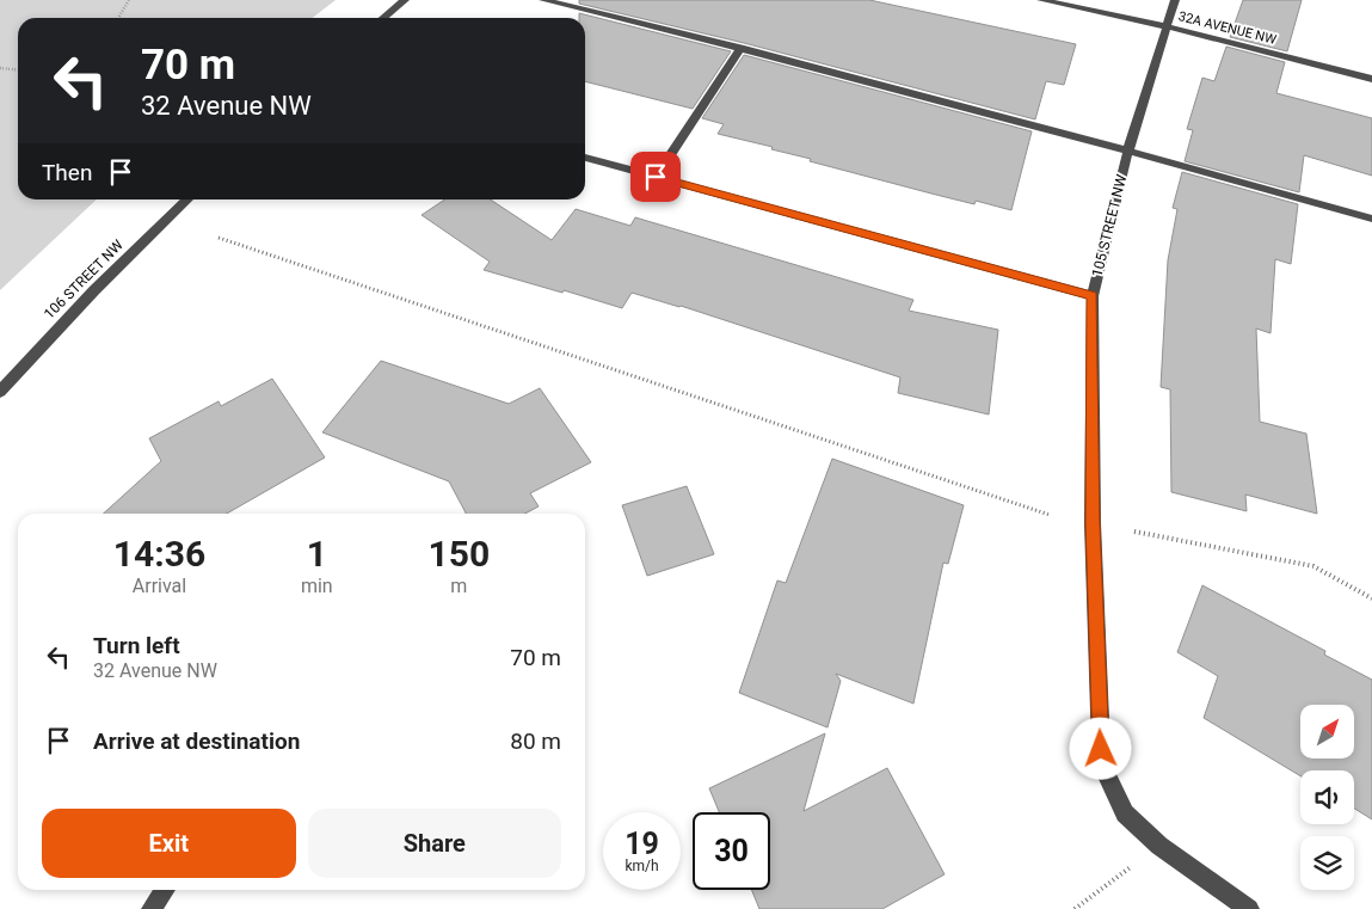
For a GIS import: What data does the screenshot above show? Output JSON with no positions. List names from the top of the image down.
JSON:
{
  "streets": {
    "street": ["32A AVENUE NW", "105 STREET NW", "106 STREET NW"]
  },
  "crossings": [
    ["32A AVENUE NW", "105 STREET NW"]
  ],
  "north": "top right",
  "page": {
    "turn": ["70 m", "32 Avenue NW"],
    "then": "Then",
    "eta": [
      "14:36",
      "Arrival",
      "1",
      "min",
      "150",
      "m"
    ],
    "list": [
      {
        "name": "Turn left",
        "note": "32 Avenue NW",
        "value": "70 m"
      },
      {
        "name": "Arrive at destination",
        "value": "80 m"
      }
    ],
    "buttons": ["Exit", "Share"],
    "speed": "19 km/h",
    "limit": "30"
  }
}
